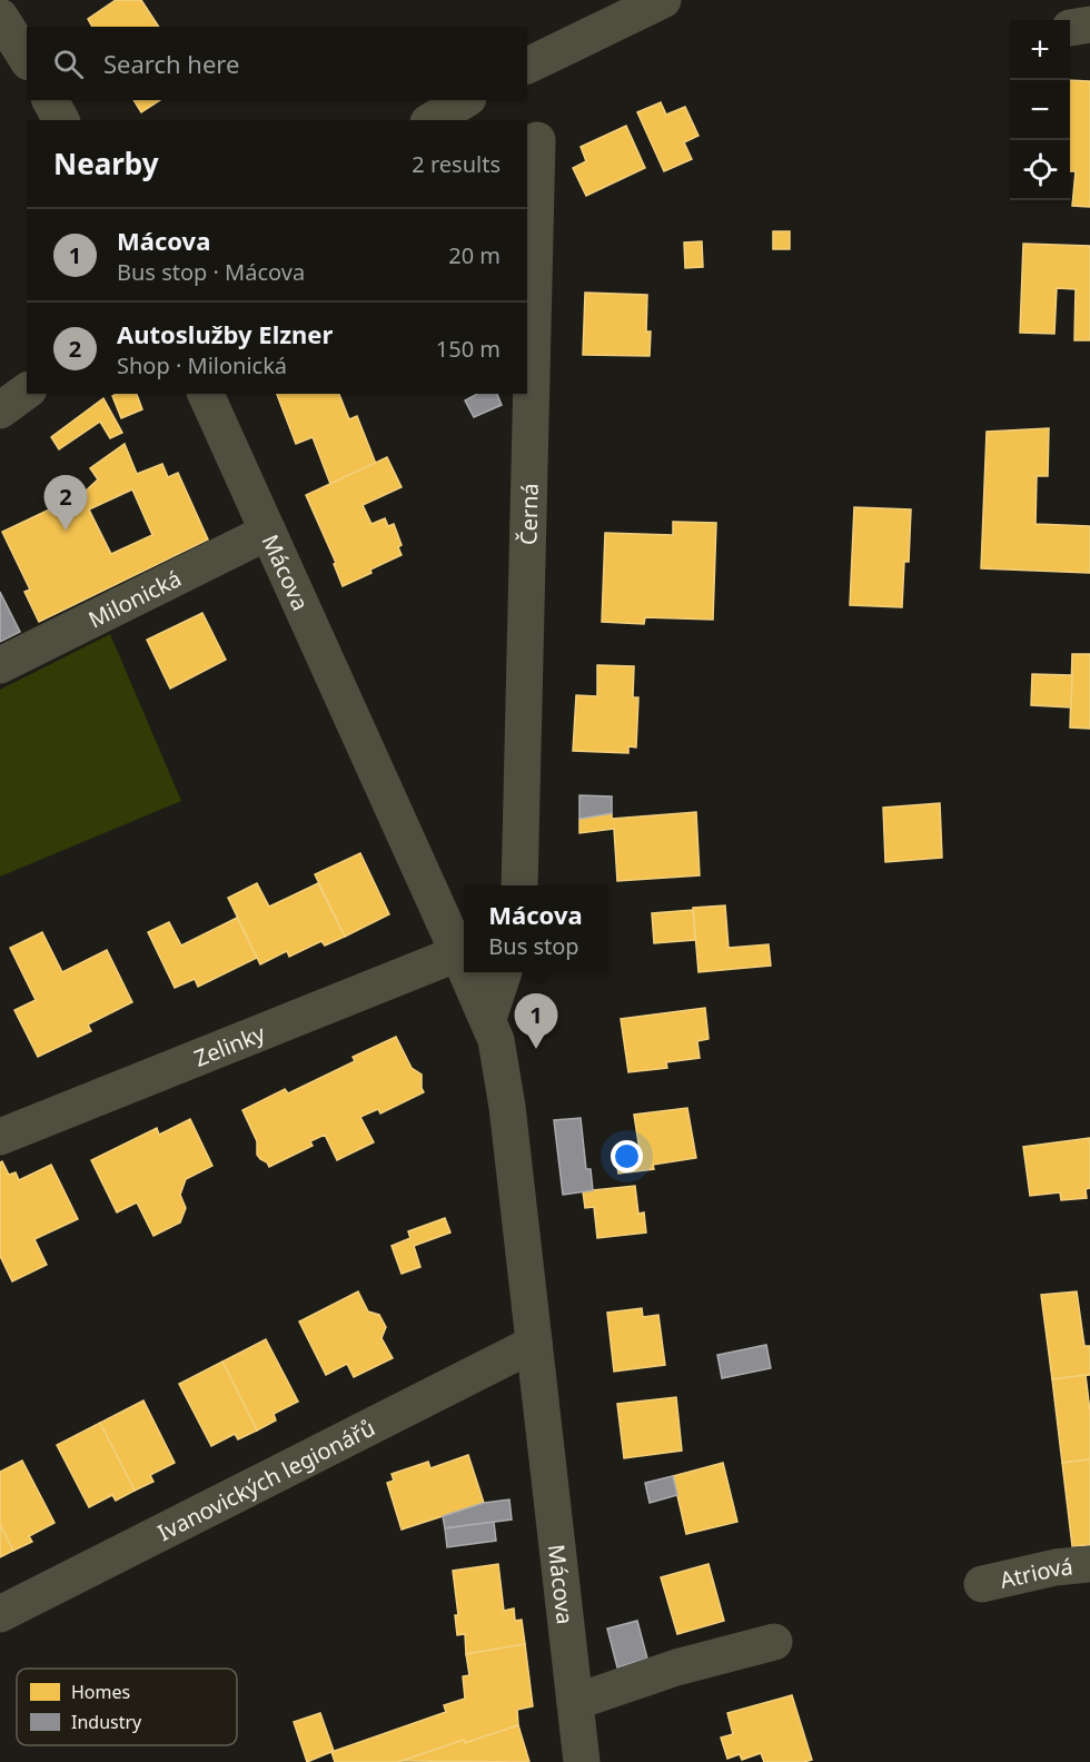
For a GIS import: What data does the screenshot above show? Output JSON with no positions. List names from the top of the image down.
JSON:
{
  "streets": {
    "street": [
      "Černá",
      "Mácova",
      "Milonická",
      "Zelinky",
      "Ivanovických legionářů",
      "Atriová"
    ]
  },
  "crossings": [
    ["Mácova", "Milonická"],
    ["Mácova", "Zelinky"],
    ["Mácova", "Ivanovických legionářů"]
  ],
  "legend": ["Homes", "Industry"],
  "page": {
    "map_buttons": ["+", "−"],
    "search": "Search here",
    "heading": ["Nearby", "2 results"],
    "list": [
      {
        "mark": "1",
        "name": "Mácova",
        "note": "Bus stop · Mácova",
        "value": "20 m"
      },
      {
        "mark": "2",
        "name": "Autoslužby Elzner",
        "note": "Shop · Milonická",
        "value": "150 m"
      }
    ],
    "pins": ["2", "1"],
    "popup": ["Mácova", "Bus stop"]
  }
}
